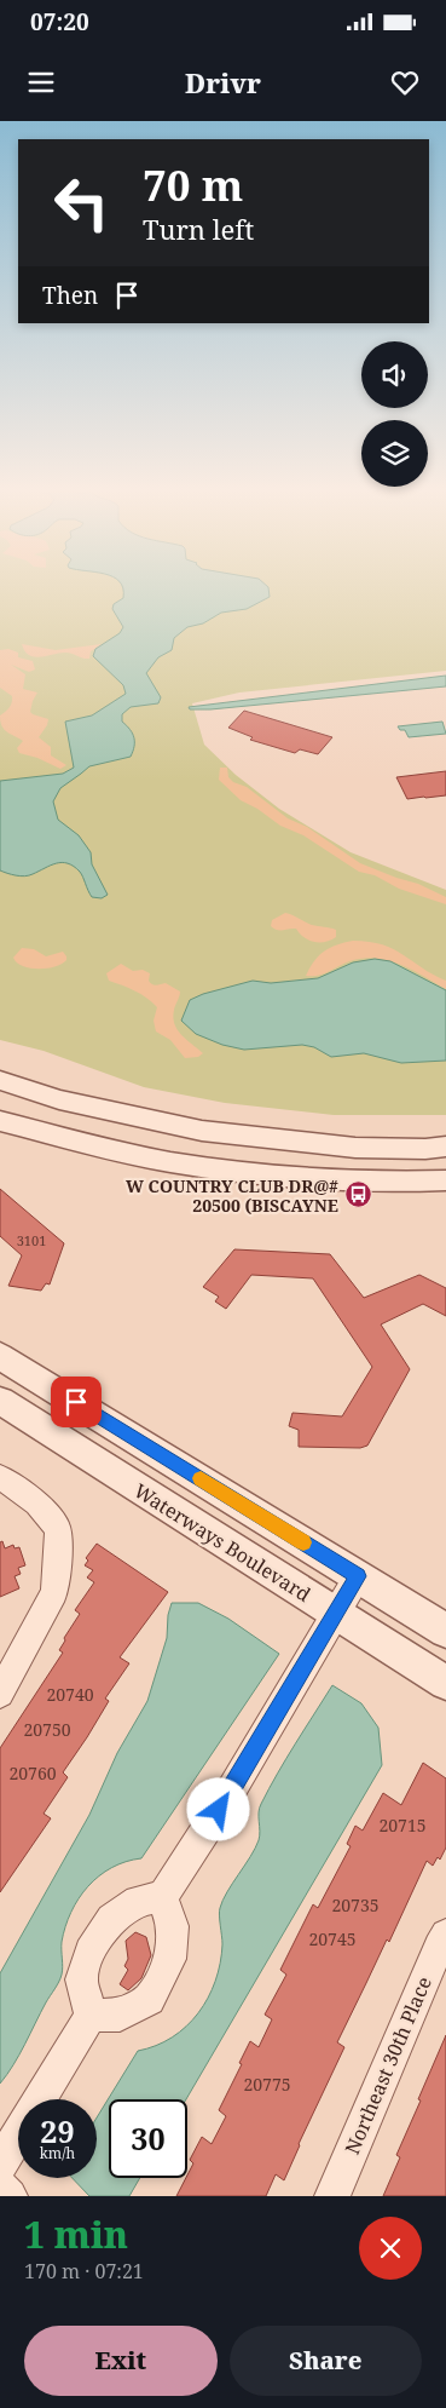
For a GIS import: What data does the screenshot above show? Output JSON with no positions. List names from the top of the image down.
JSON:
{
  "streets": {
    "street": ["Waterways Boulevard", "Northeast 30th Place"]
  },
  "places": {
    "bus stop": ["W COUNTRY CLUB DR@# 20500 (BISCAYNE"]
  },
  "house_numbers": [
    "3101",
    "20740",
    "20750",
    "20760",
    "20715",
    "20735",
    "20745",
    "20775"
  ],
  "page": {
    "status": "07:20",
    "header": "Drivr",
    "turn": ["70 m", "Turn left"],
    "then": "Then",
    "speed": "29 km/h",
    "limit": "30",
    "heading": ["1 min", "170 m · 07:21"],
    "buttons": ["Exit", "Share"]
  }
}
